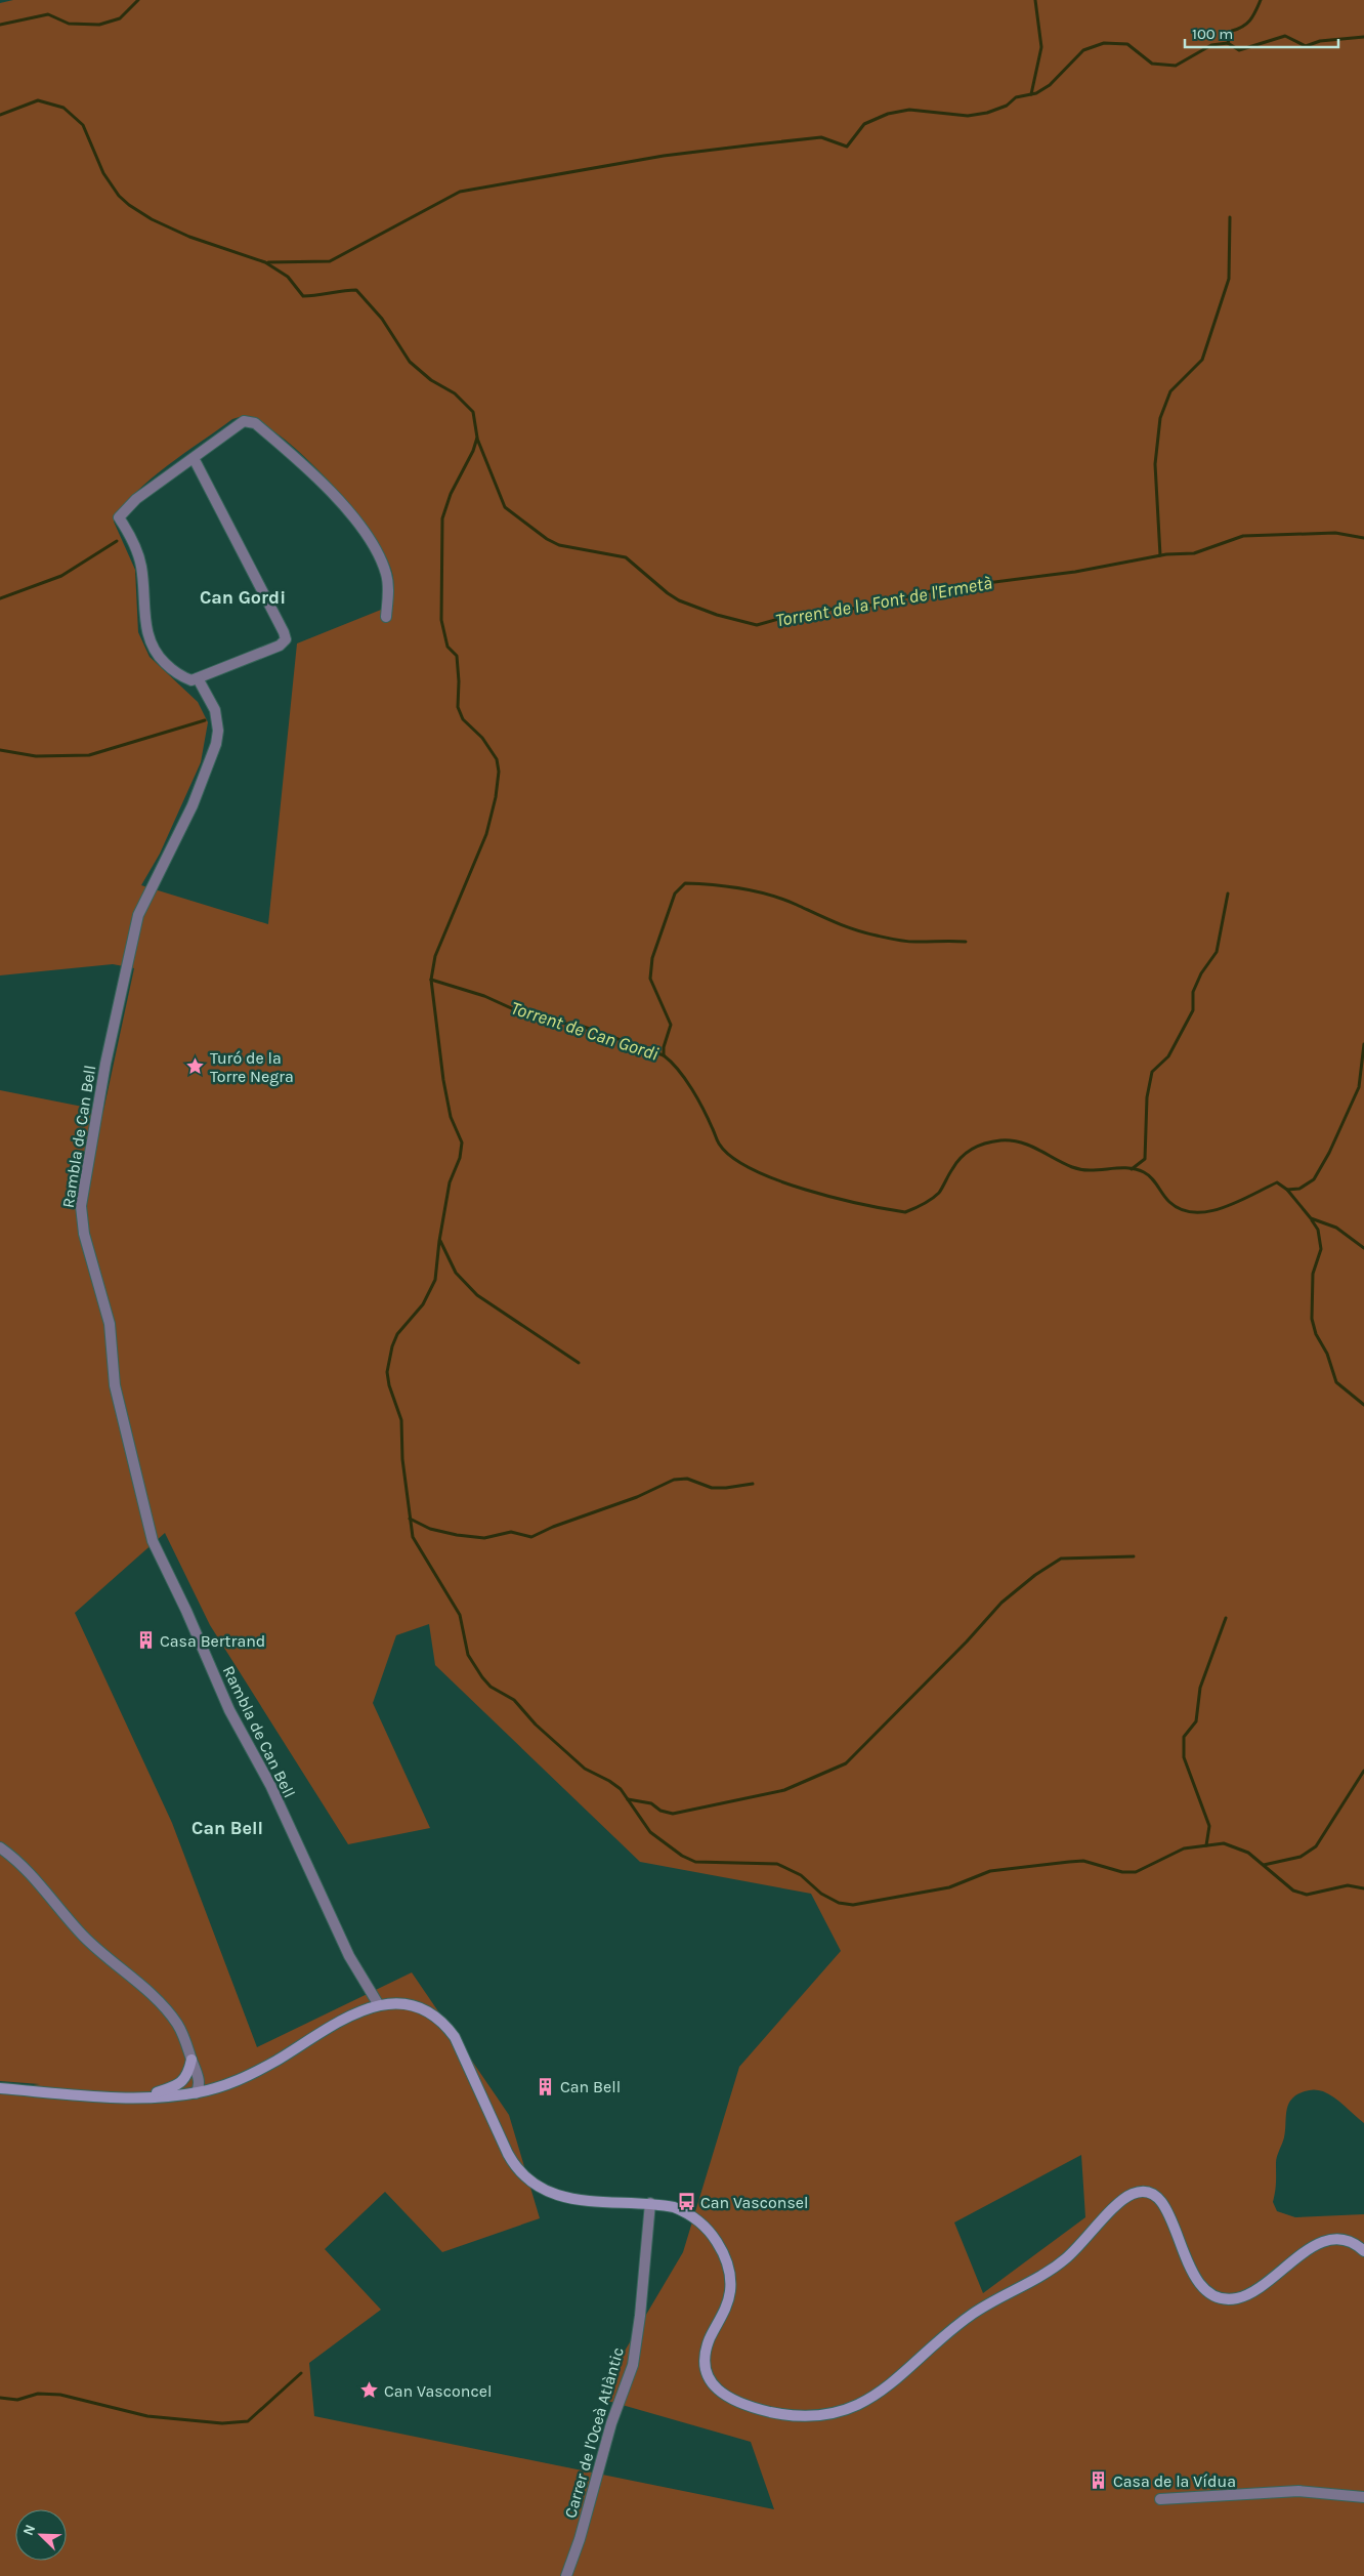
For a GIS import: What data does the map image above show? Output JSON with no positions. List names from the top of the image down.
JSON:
{
  "streets": {
    "street": ["Rambla de Can Bell", "Carrer de l'Oceà Atlàntic"]
  },
  "districts": ["Can Gordi", "Can Bell"],
  "water": ["Torrent de la Font de l'Ermetà", "Torrent de Can Gordi"],
  "places": {
    "place": ["Turó de la Torre Negra", "Can Vasconcel"],
    "building": ["Casa Bertrand", "Can Bell", "Casa de la Vídua"],
    "bus stop": ["Can Vasconsel"]
  },
  "scale_bar": "100 m",
  "north": "top left"
}
